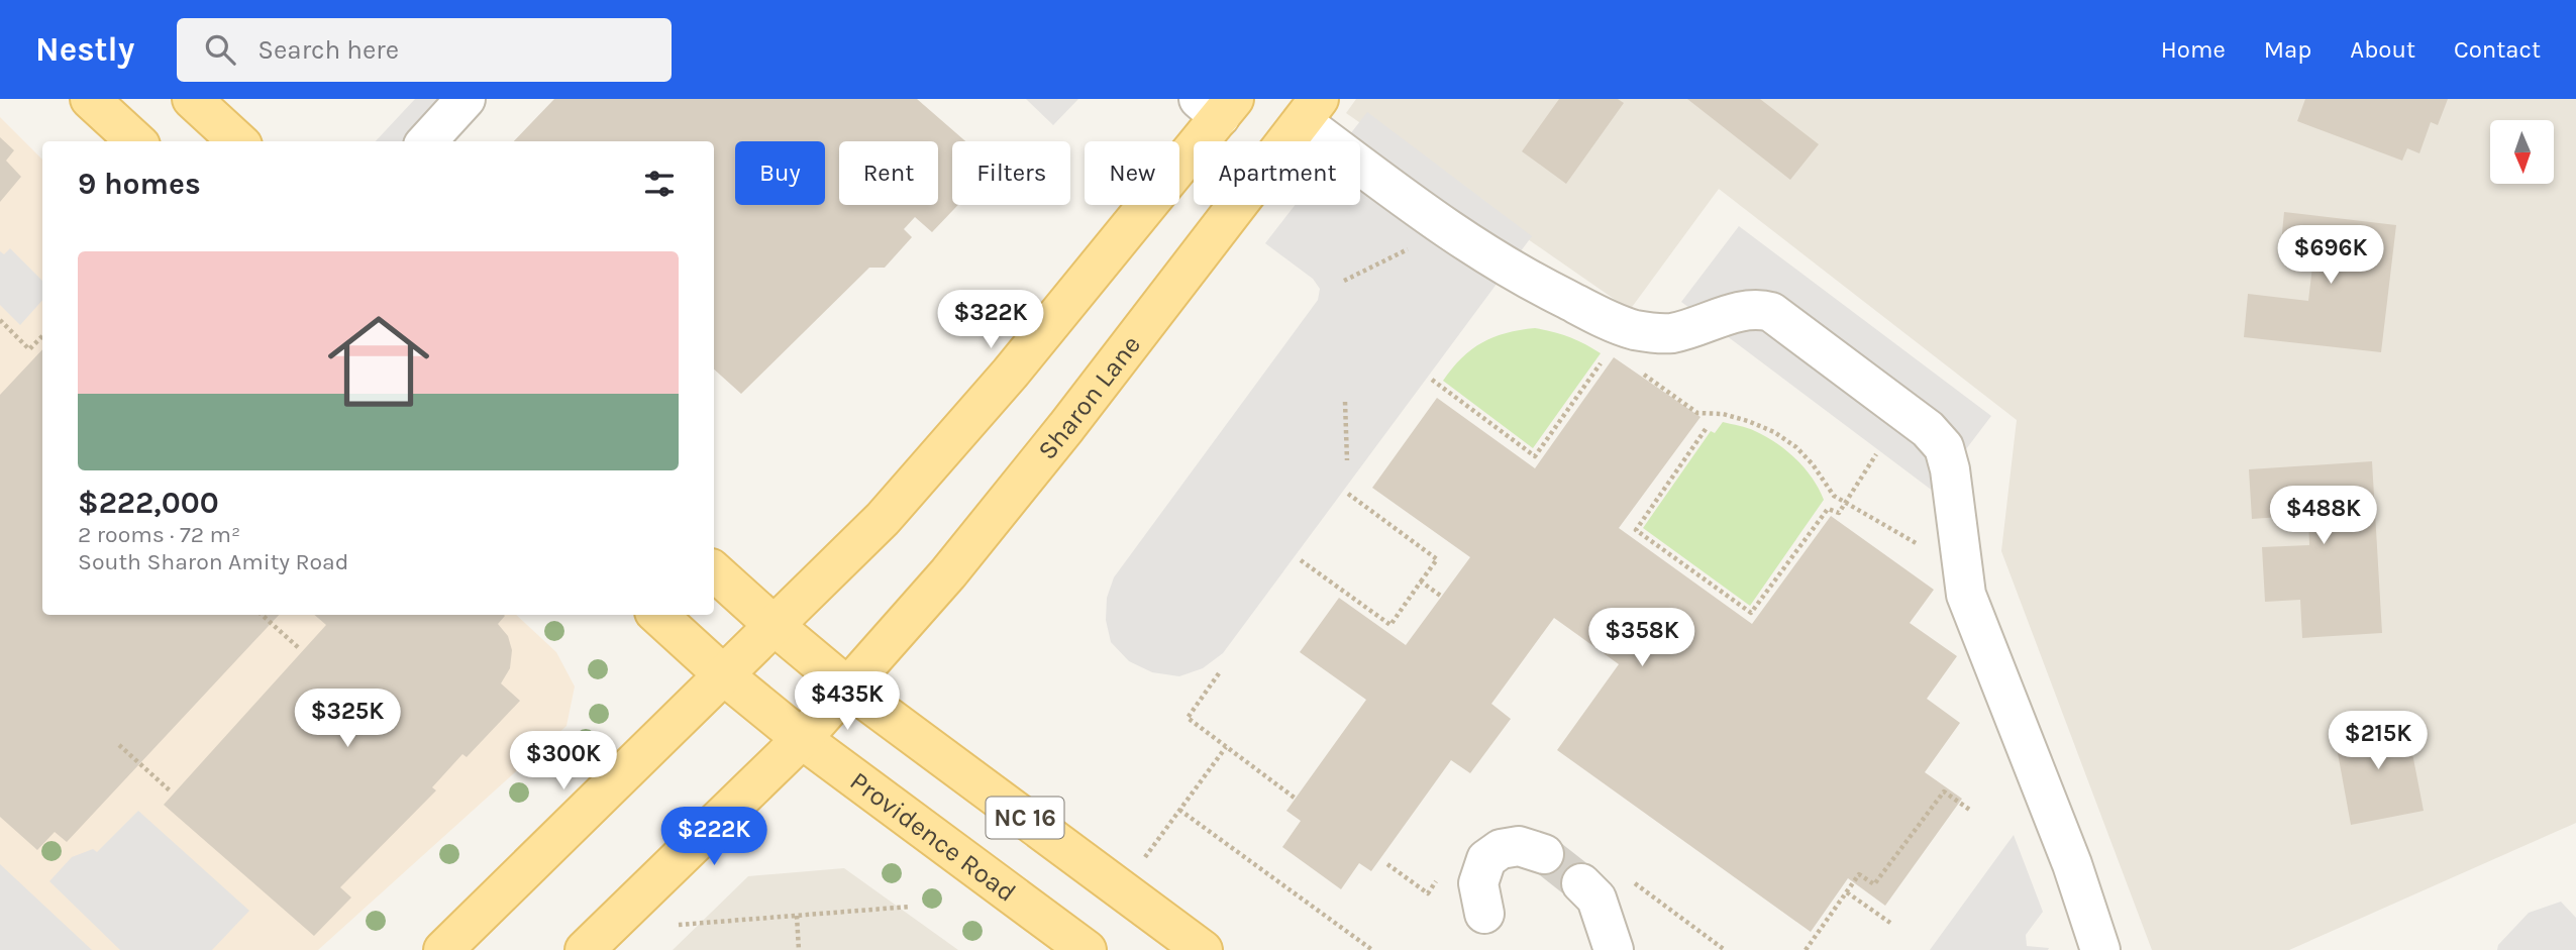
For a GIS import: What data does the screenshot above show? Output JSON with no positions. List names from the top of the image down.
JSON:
{
  "streets": {
    "main road": ["Sharon Lane", "NC 16", "Providence Road"]
  },
  "crossings": [
    ["Sharon Lane", "NC 16"],
    ["Sharon Lane", "Providence Road"]
  ],
  "north": "bottom",
  "page": {
    "header": "Nestly",
    "search": "Search here",
    "nav": [
      "Home",
      "Map",
      "About",
      "Contact"
    ],
    "chip": [
      "Buy",
      "Rent",
      "Filters",
      "New",
      "Apartment"
    ],
    "heading": "9 homes",
    "price": [
      "$696K",
      "$322K",
      "$488K",
      "$358K",
      "$435K",
      "$325K",
      "$215K",
      "$300K",
      "$222K"
    ],
    "list": [
      {
        "name": "$222,000",
        "note": "2 rooms · 72 m² · South Sharon Amity Road"
      }
    ]
  }
}
